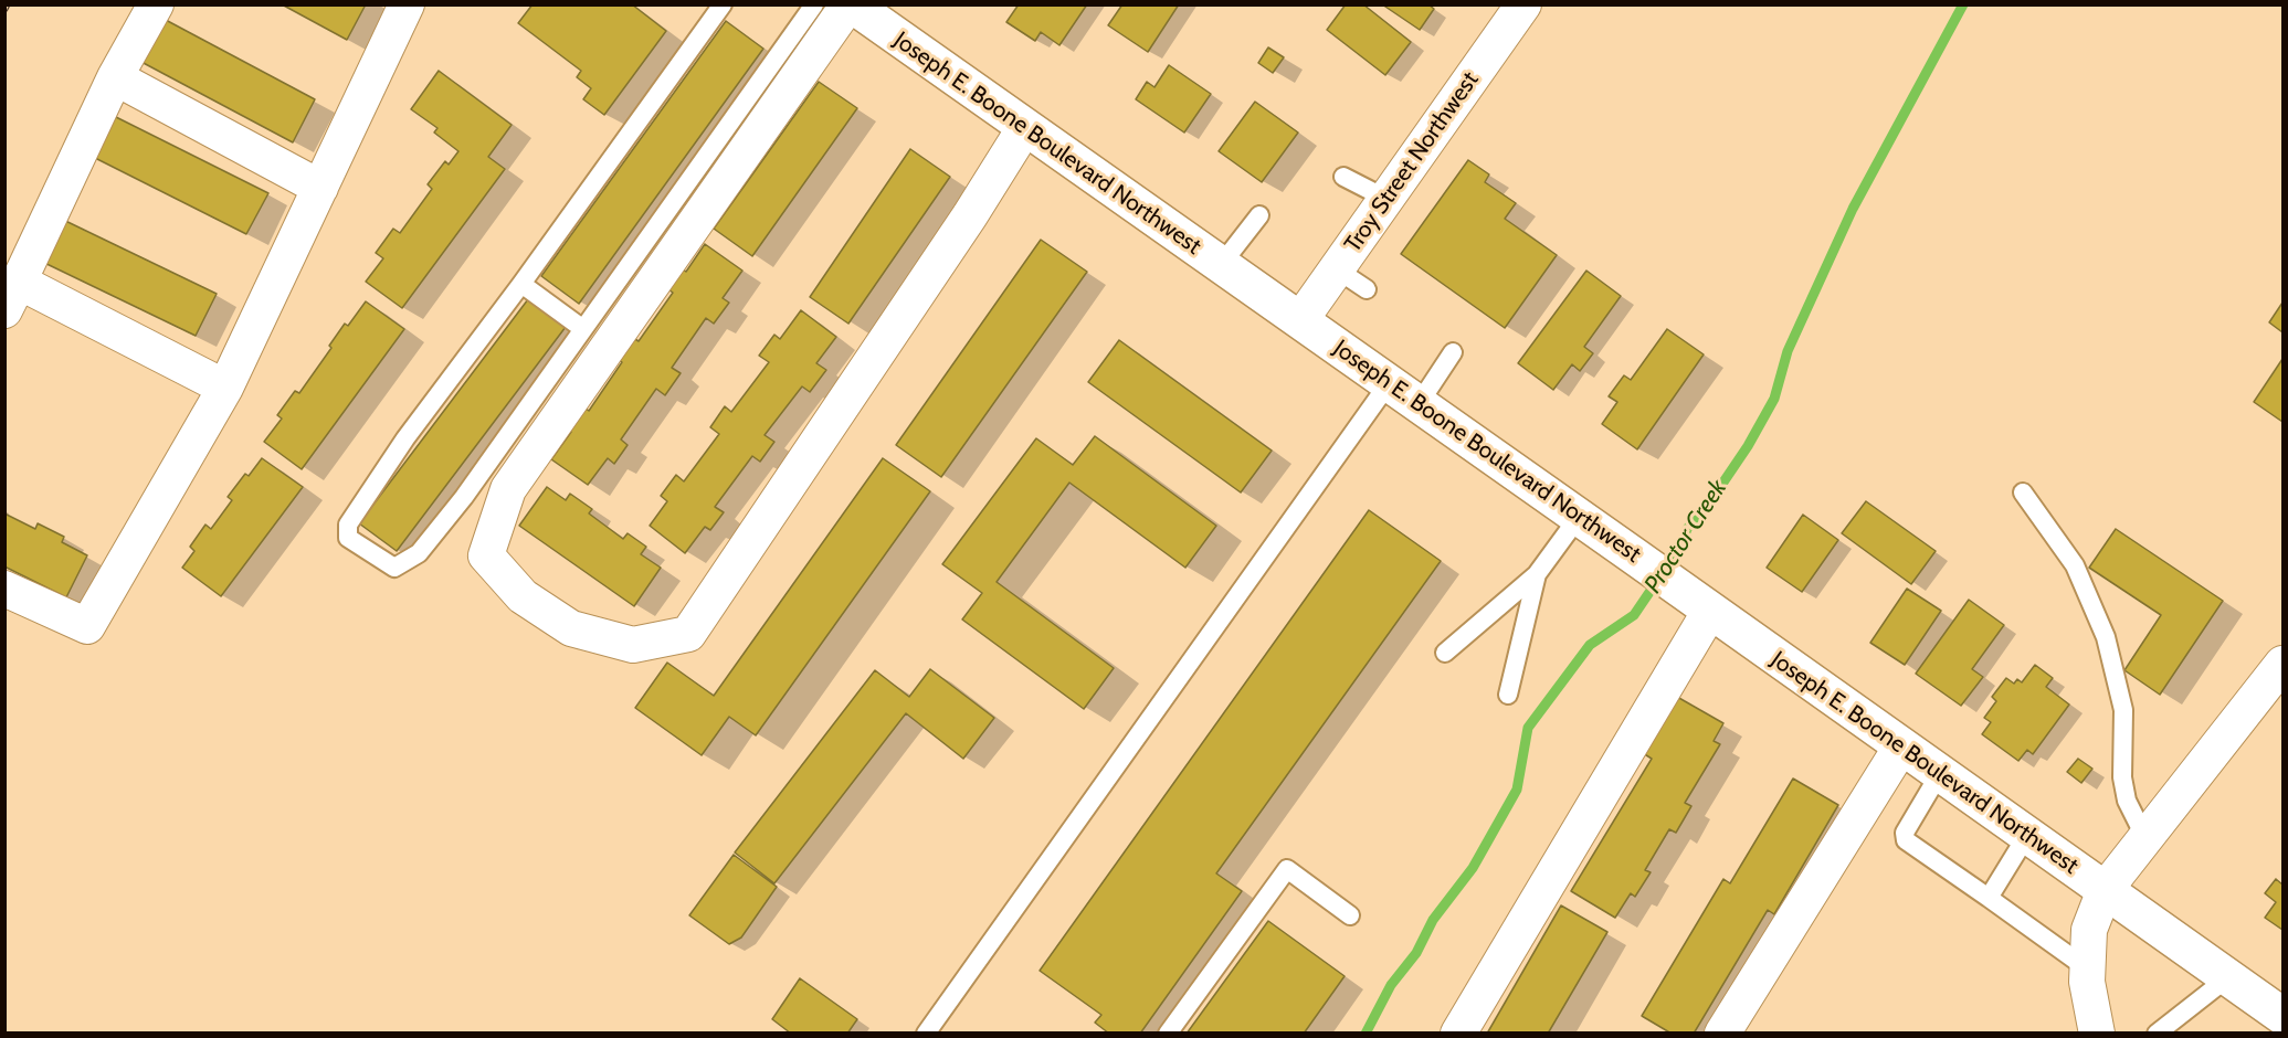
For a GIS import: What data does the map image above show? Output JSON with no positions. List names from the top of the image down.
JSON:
{
  "streets": {
    "main road": ["Joseph E. Boone Boulevard Northwest"],
    "street": ["Troy Street Northwest"]
  },
  "crossings": [
    ["Joseph E. Boone Boulevard Northwest", "Troy Street Northwest"]
  ],
  "water": ["Proctor Creek"]
}
